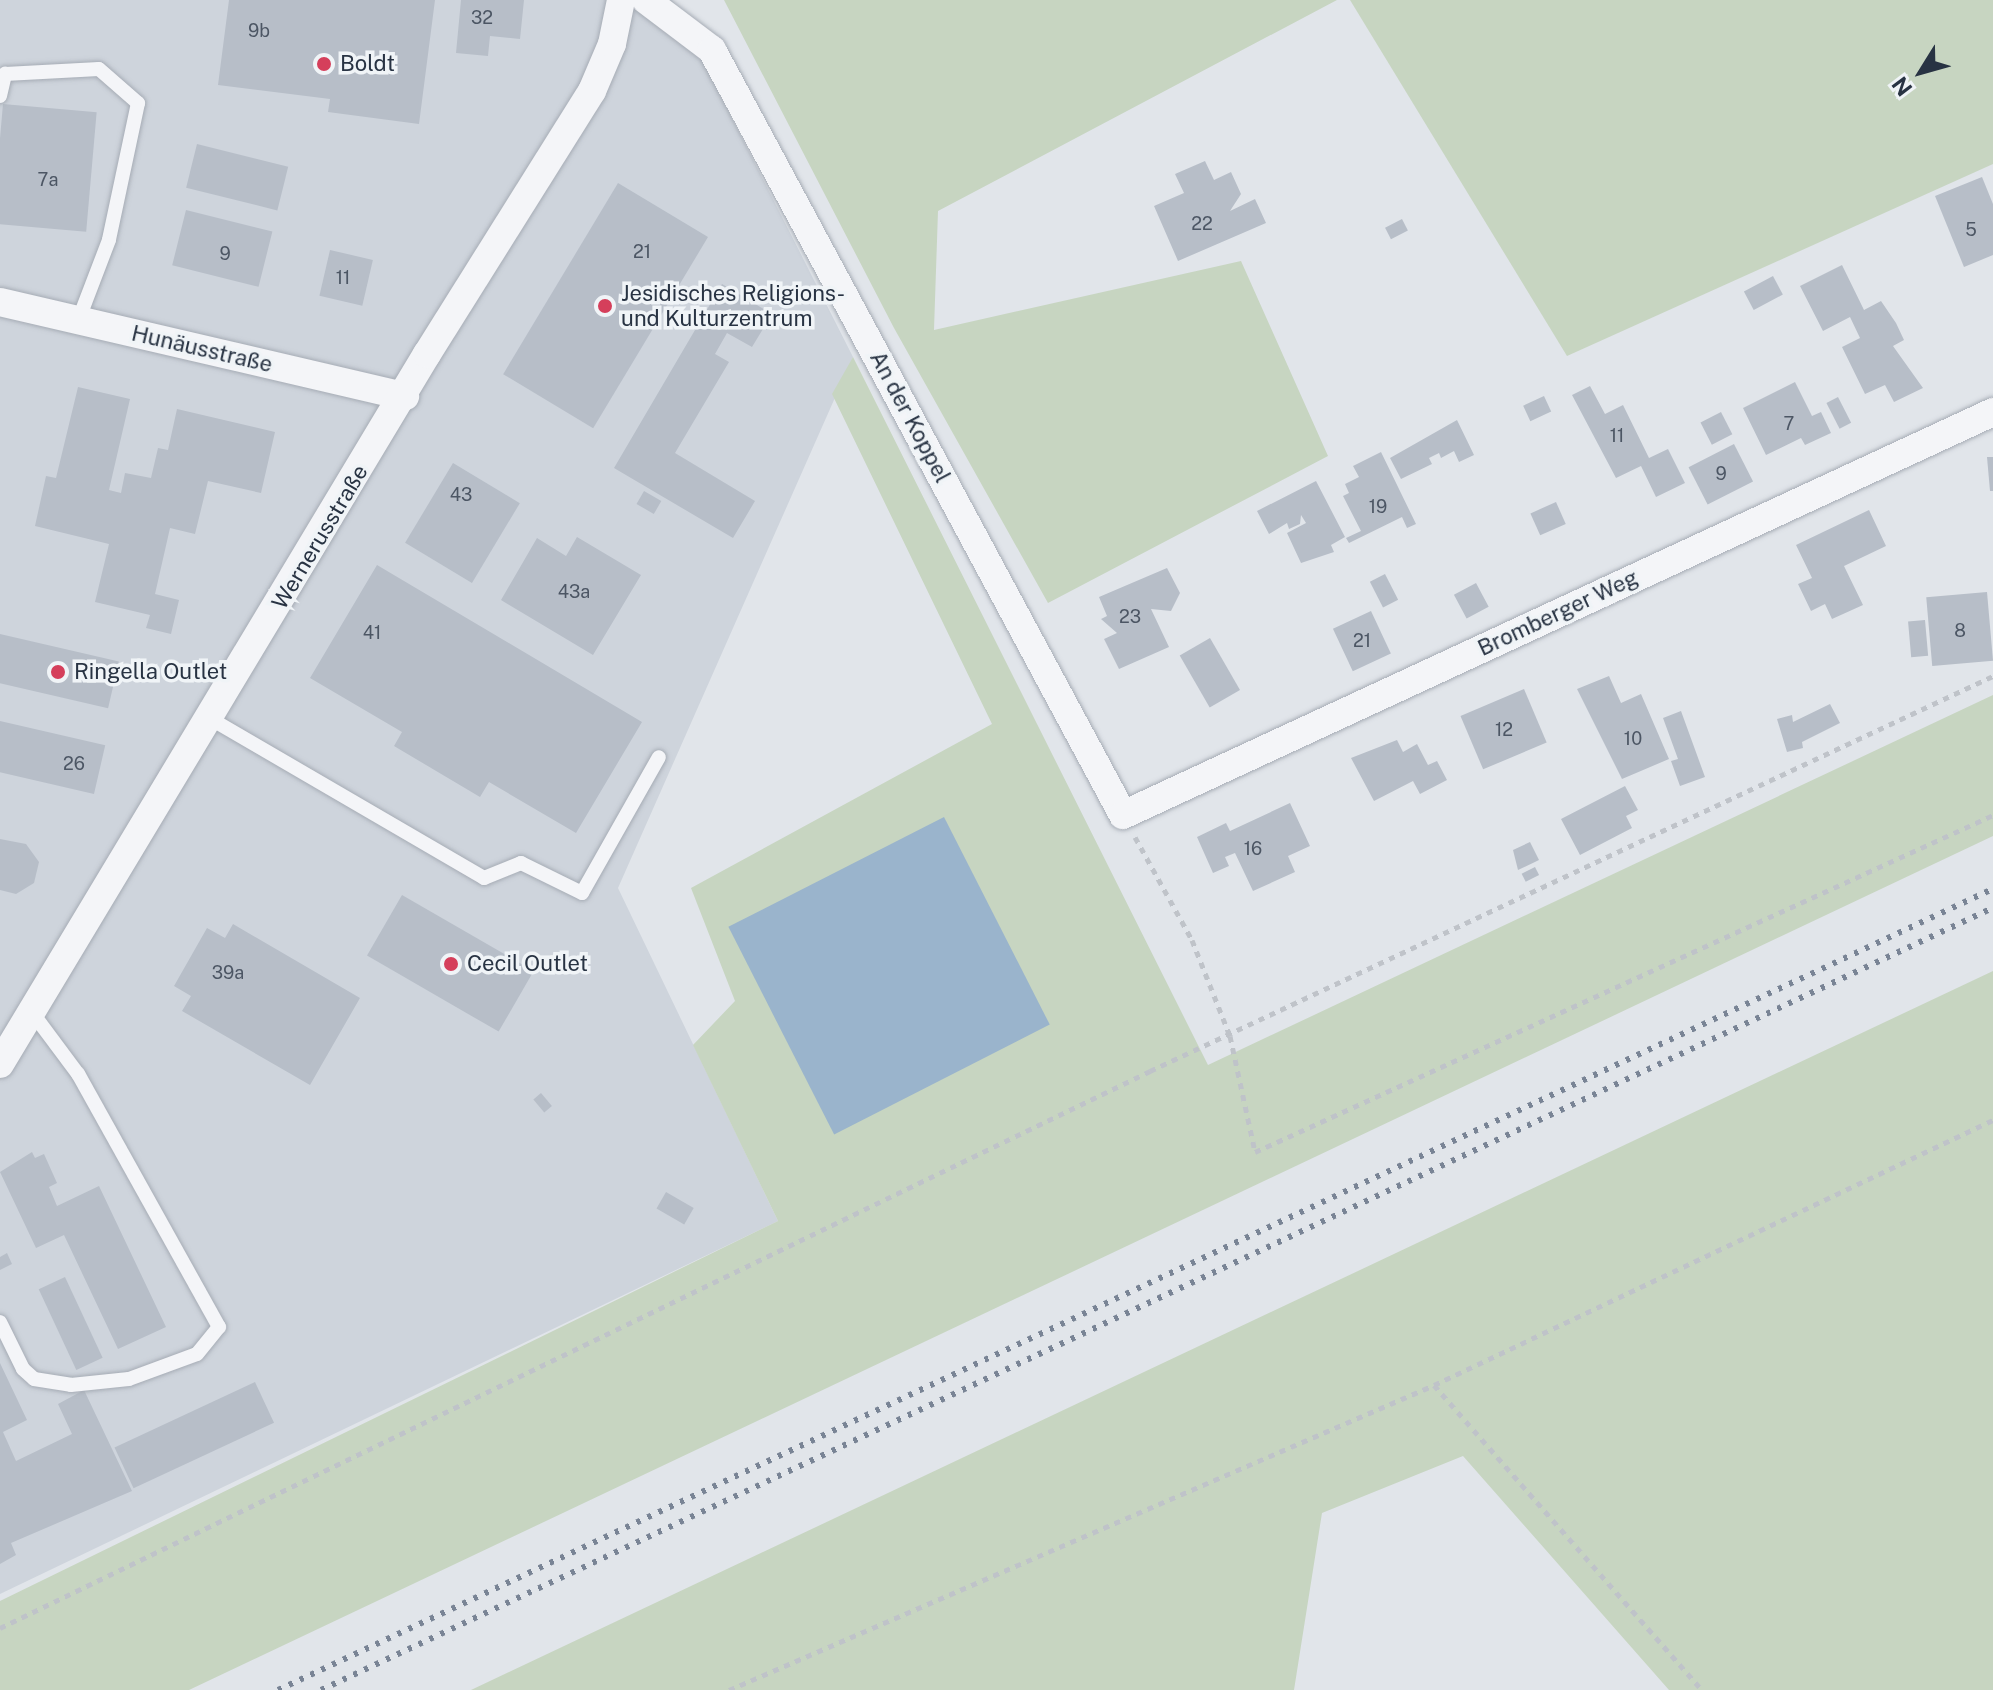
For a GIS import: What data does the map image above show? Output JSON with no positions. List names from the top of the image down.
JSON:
{
  "streets": {
    "street": [
      "Hunäusstraße",
      "An der Koppel",
      "Wernerusstraße",
      "Bromberger Weg"
    ]
  },
  "crossings": [
    ["Hunäusstraße", "Wernerusstraße"],
    ["An der Koppel", "Bromberger Weg"]
  ],
  "places": [
    "Boldt",
    "Jesidisches Religions- und Kulturzentrum",
    "Ringella Outlet",
    "Cecil Outlet"
  ],
  "house_numbers": [
    "32",
    "9b",
    "7a",
    "22",
    "5",
    "21",
    "9",
    "11",
    "7",
    "11",
    "9",
    "43",
    "19",
    "43a",
    "23",
    "8",
    "41",
    "21",
    "12",
    "10",
    "26",
    "16",
    "39a"
  ],
  "north": "bottom left"
}
